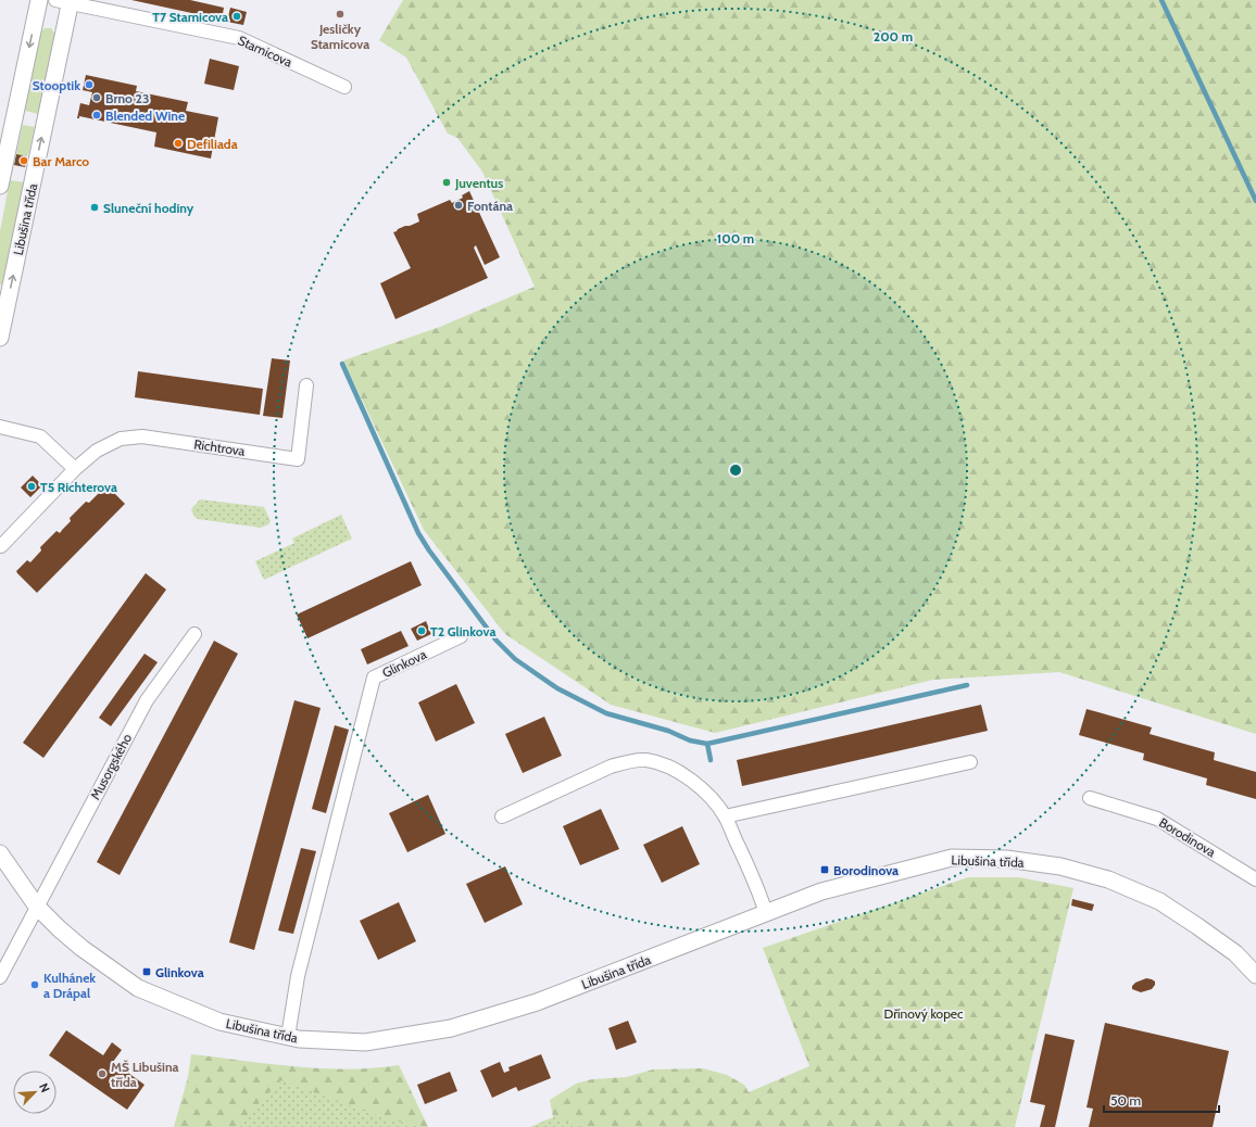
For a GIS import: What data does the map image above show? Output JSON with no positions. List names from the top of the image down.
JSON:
{
  "streets": {
    "street": [
      "Stamicova",
      "Libušina třída",
      "Richtrova",
      "Glinkova",
      "Musorgského",
      "Borodinova"
    ]
  },
  "crossings": [
    ["Stamicova", "Libušina třída"],
    ["Libušina třída", "Glinkova"],
    ["Libušina třída", "Musorgského"]
  ],
  "parks": ["Dřínový kopec"],
  "places": {
    "other": [
      "Jesličky Stamicova",
      "T7 Stamicova",
      "Stooptik",
      "Brno 23",
      "Blended Wine",
      "Defiliada",
      "Bar Marco",
      "Juventus",
      "Fontána",
      "Sluneční hodiny",
      "T5 Richterova",
      "T2 Glinkova",
      "Kulhánek a Drápal",
      "MŠ Libušina třída"
    ],
    "transit": ["Borodinova", "Glinkova"]
  },
  "scale_bar": "50 m",
  "north": "top right",
  "rings": ["200 m", "100 m"]
}
